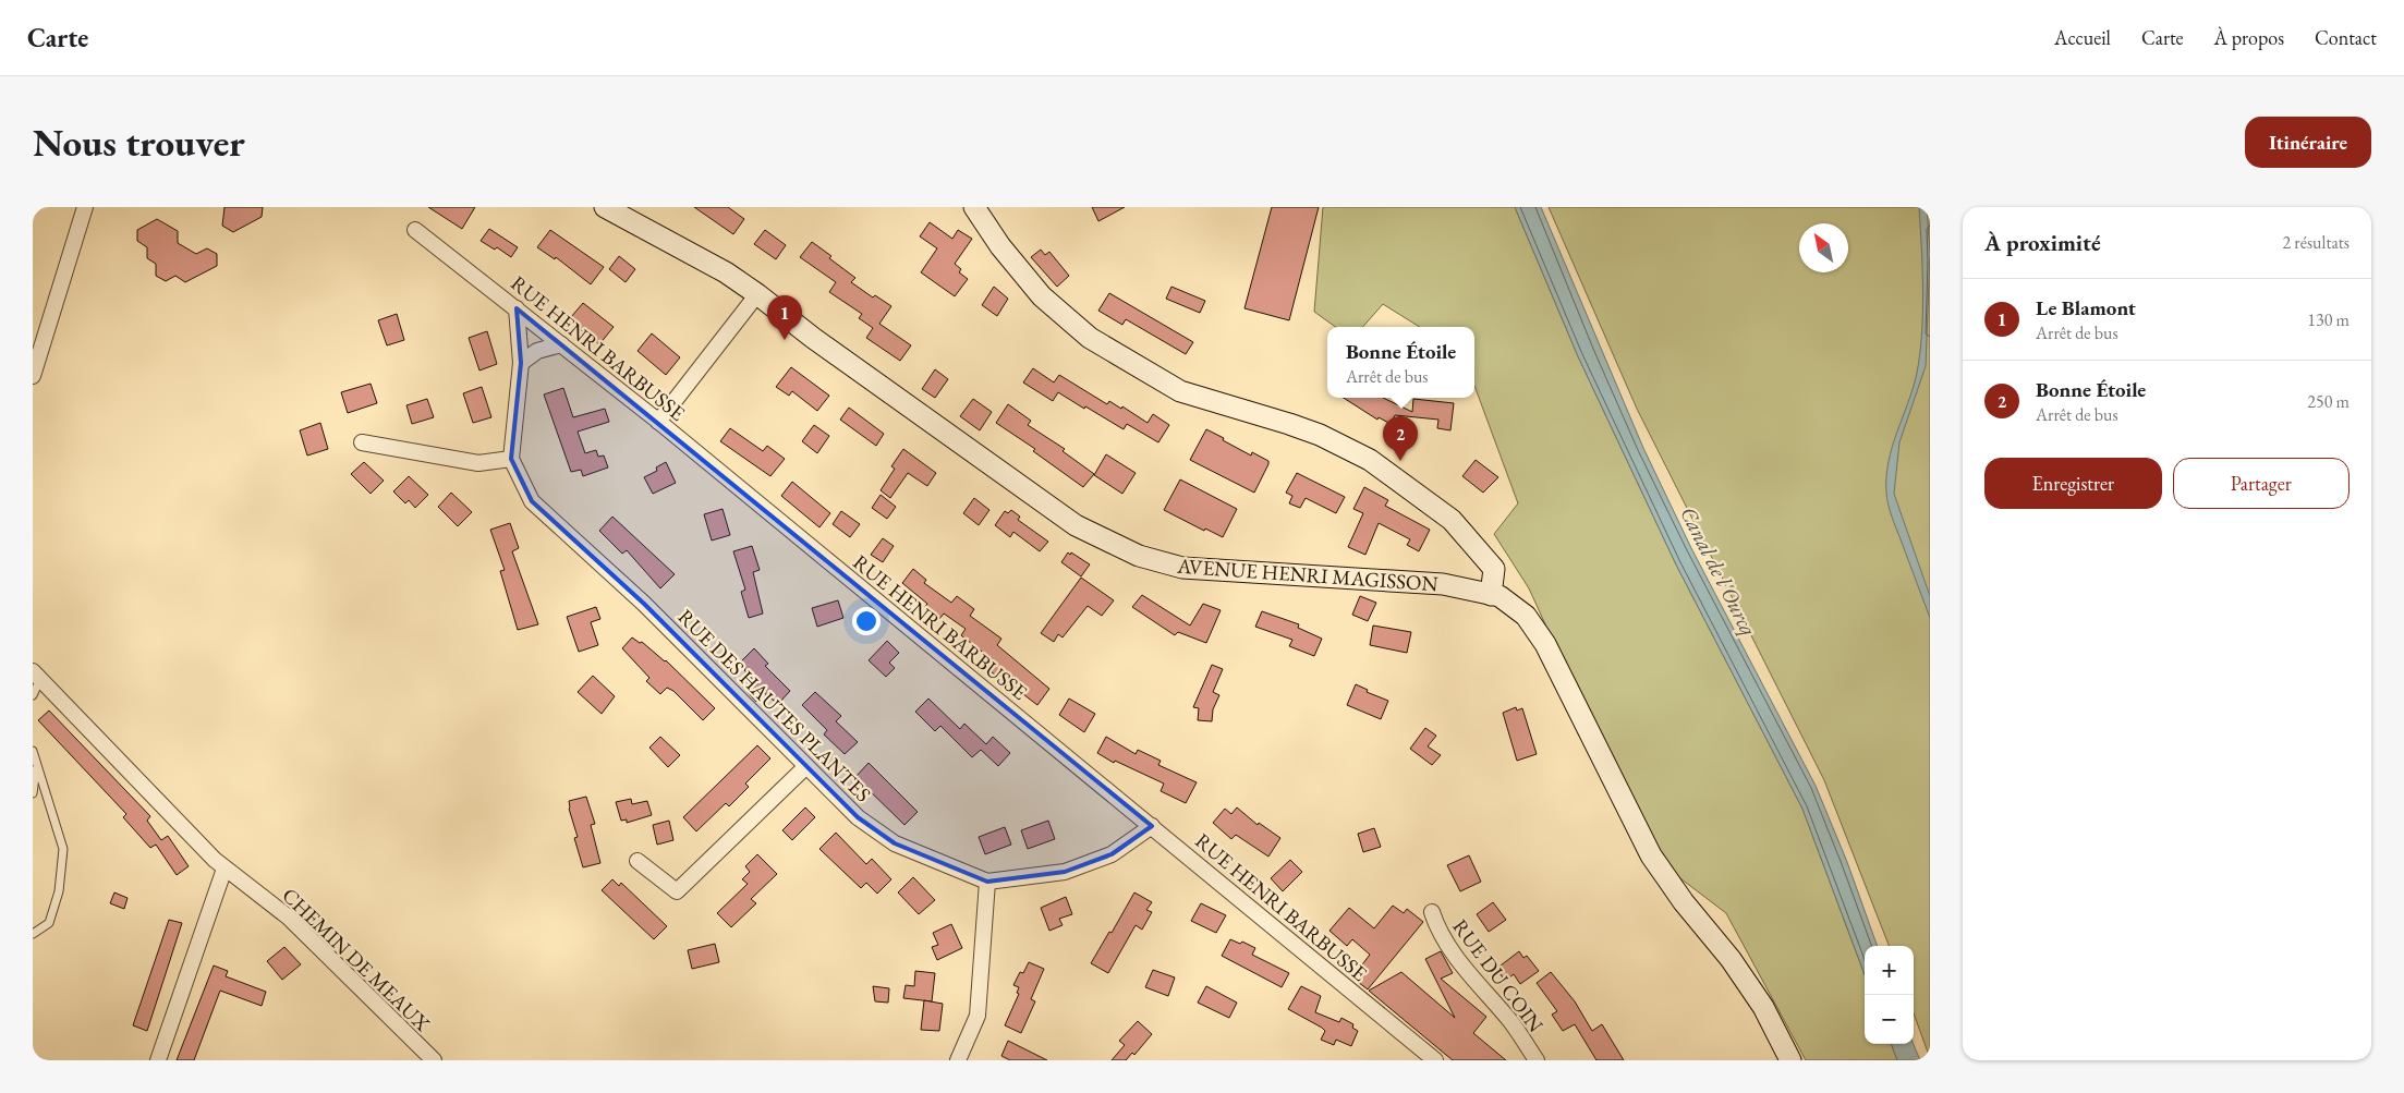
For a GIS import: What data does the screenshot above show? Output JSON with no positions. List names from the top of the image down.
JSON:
{
  "streets": {
    "main road": ["AVENUE HENRI MAGISSON"],
    "street": [
      "RUE HENRI BARBUSSE",
      "RUE DES HAUTES PLANTES",
      "CHEMIN DE MEAUX",
      "RUE DU COIN"
    ]
  },
  "crossings": [
    ["RUE HENRI BARBUSSE", "RUE DES HAUTES PLANTES"]
  ],
  "water": ["Canal de l'Ourcq"],
  "north": "top left",
  "page": {
    "header": "Carte",
    "nav": [
      "Accueil",
      "Carte",
      "À propos",
      "Contact"
    ],
    "buttons": [
      "Itinéraire",
      ["Enregistrer", "Partager"]
    ],
    "title": "Nous trouver",
    "heading": ["À proximité", "2 résultats"],
    "list": [
      {
        "mark": "1",
        "name": "Le Blamont",
        "note": "Arrêt de bus",
        "value": "130 m"
      },
      {
        "mark": "2",
        "name": "Bonne Étoile",
        "note": "Arrêt de bus",
        "value": "250 m"
      }
    ],
    "pins": ["1", "2"],
    "popup": ["Bonne Étoile", "Arrêt de bus"],
    "map_buttons": ["+", "−"]
  }
}
